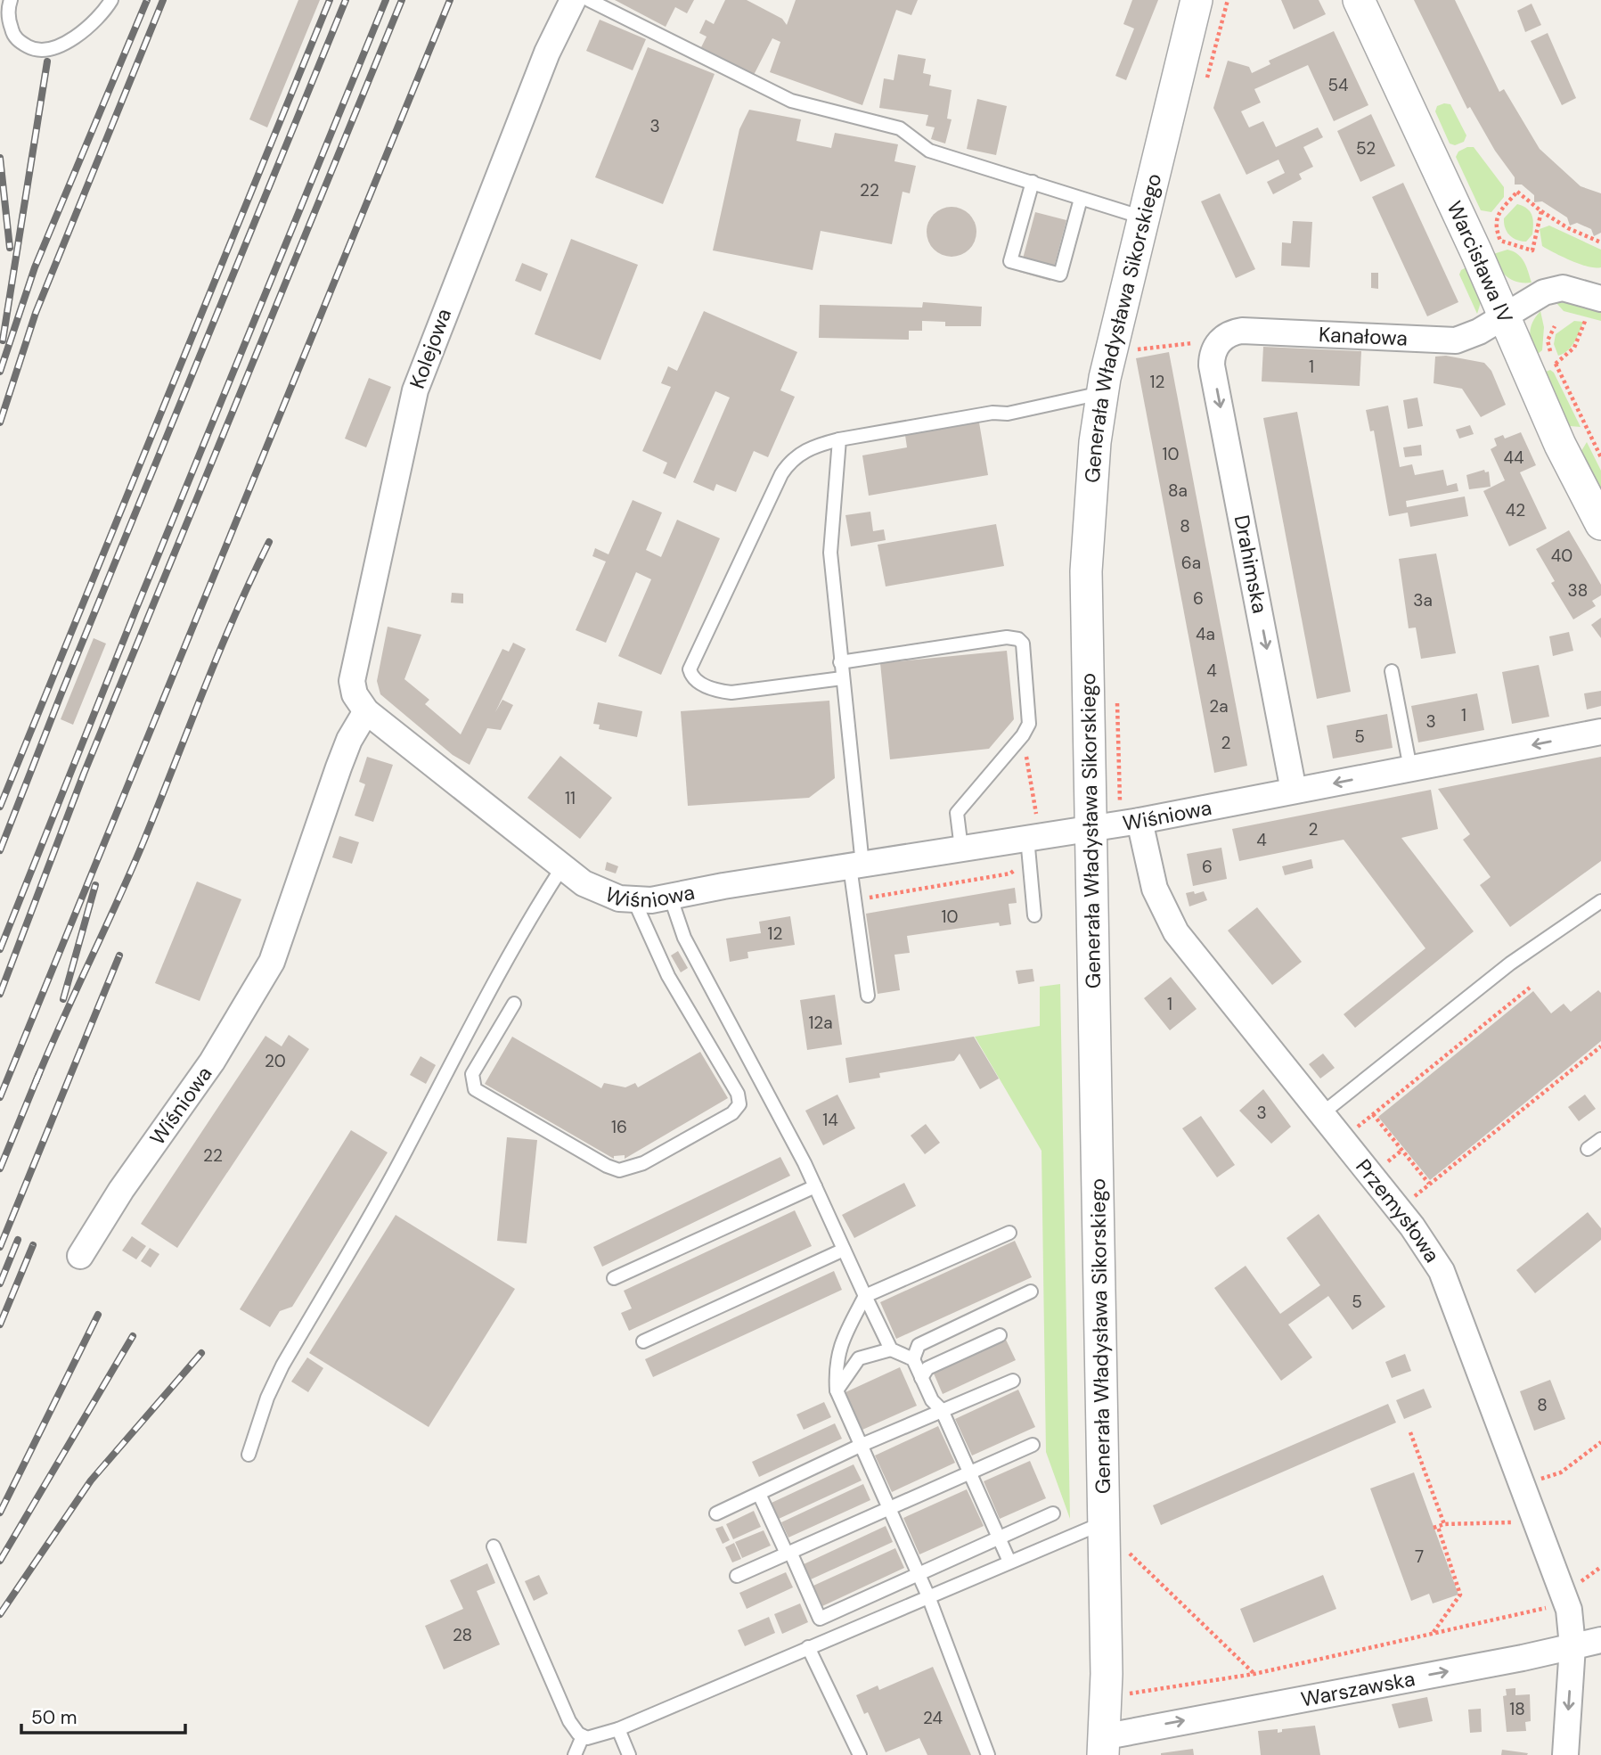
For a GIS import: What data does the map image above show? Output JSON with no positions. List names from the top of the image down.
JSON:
{
  "streets": {
    "street": [
      "Warcisława IV",
      "Generała Władysława Sikorskiego",
      "Kanałowa",
      "Kolejowa",
      "Drahimska",
      "Wiśniowa",
      "Przemysłowa",
      "Warszawska"
    ]
  },
  "crossings": [
    ["Warcisława IV", "Kanałowa"],
    ["Generała Władysława Sikorskiego", "Wiśniowa"],
    ["Generała Władysława Sikorskiego", "Warszawska"],
    ["Kanałowa", "Drahimska"],
    ["Kolejowa", "Wiśniowa"],
    ["Drahimska", "Wiśniowa"],
    ["Wiśniowa", "Przemysłowa"],
    ["Przemysłowa", "Warszawska"]
  ],
  "one_way": ["Drahimska", "Warszawska"],
  "house_numbers": [
    "54",
    "3",
    "52",
    "22",
    "1",
    "12",
    "10",
    "44",
    "8a",
    "42",
    "8",
    "40",
    "6a",
    "38",
    "6",
    "3a",
    "4a",
    "4",
    "2a",
    "1",
    "3",
    "5",
    "2",
    "11",
    "2",
    "4",
    "6",
    "10",
    "12",
    "1",
    "12a",
    "20",
    "3",
    "14",
    "16",
    "22",
    "5",
    "8",
    "7",
    "28",
    "18",
    "24"
  ],
  "scale_bar": "50 m"
}
